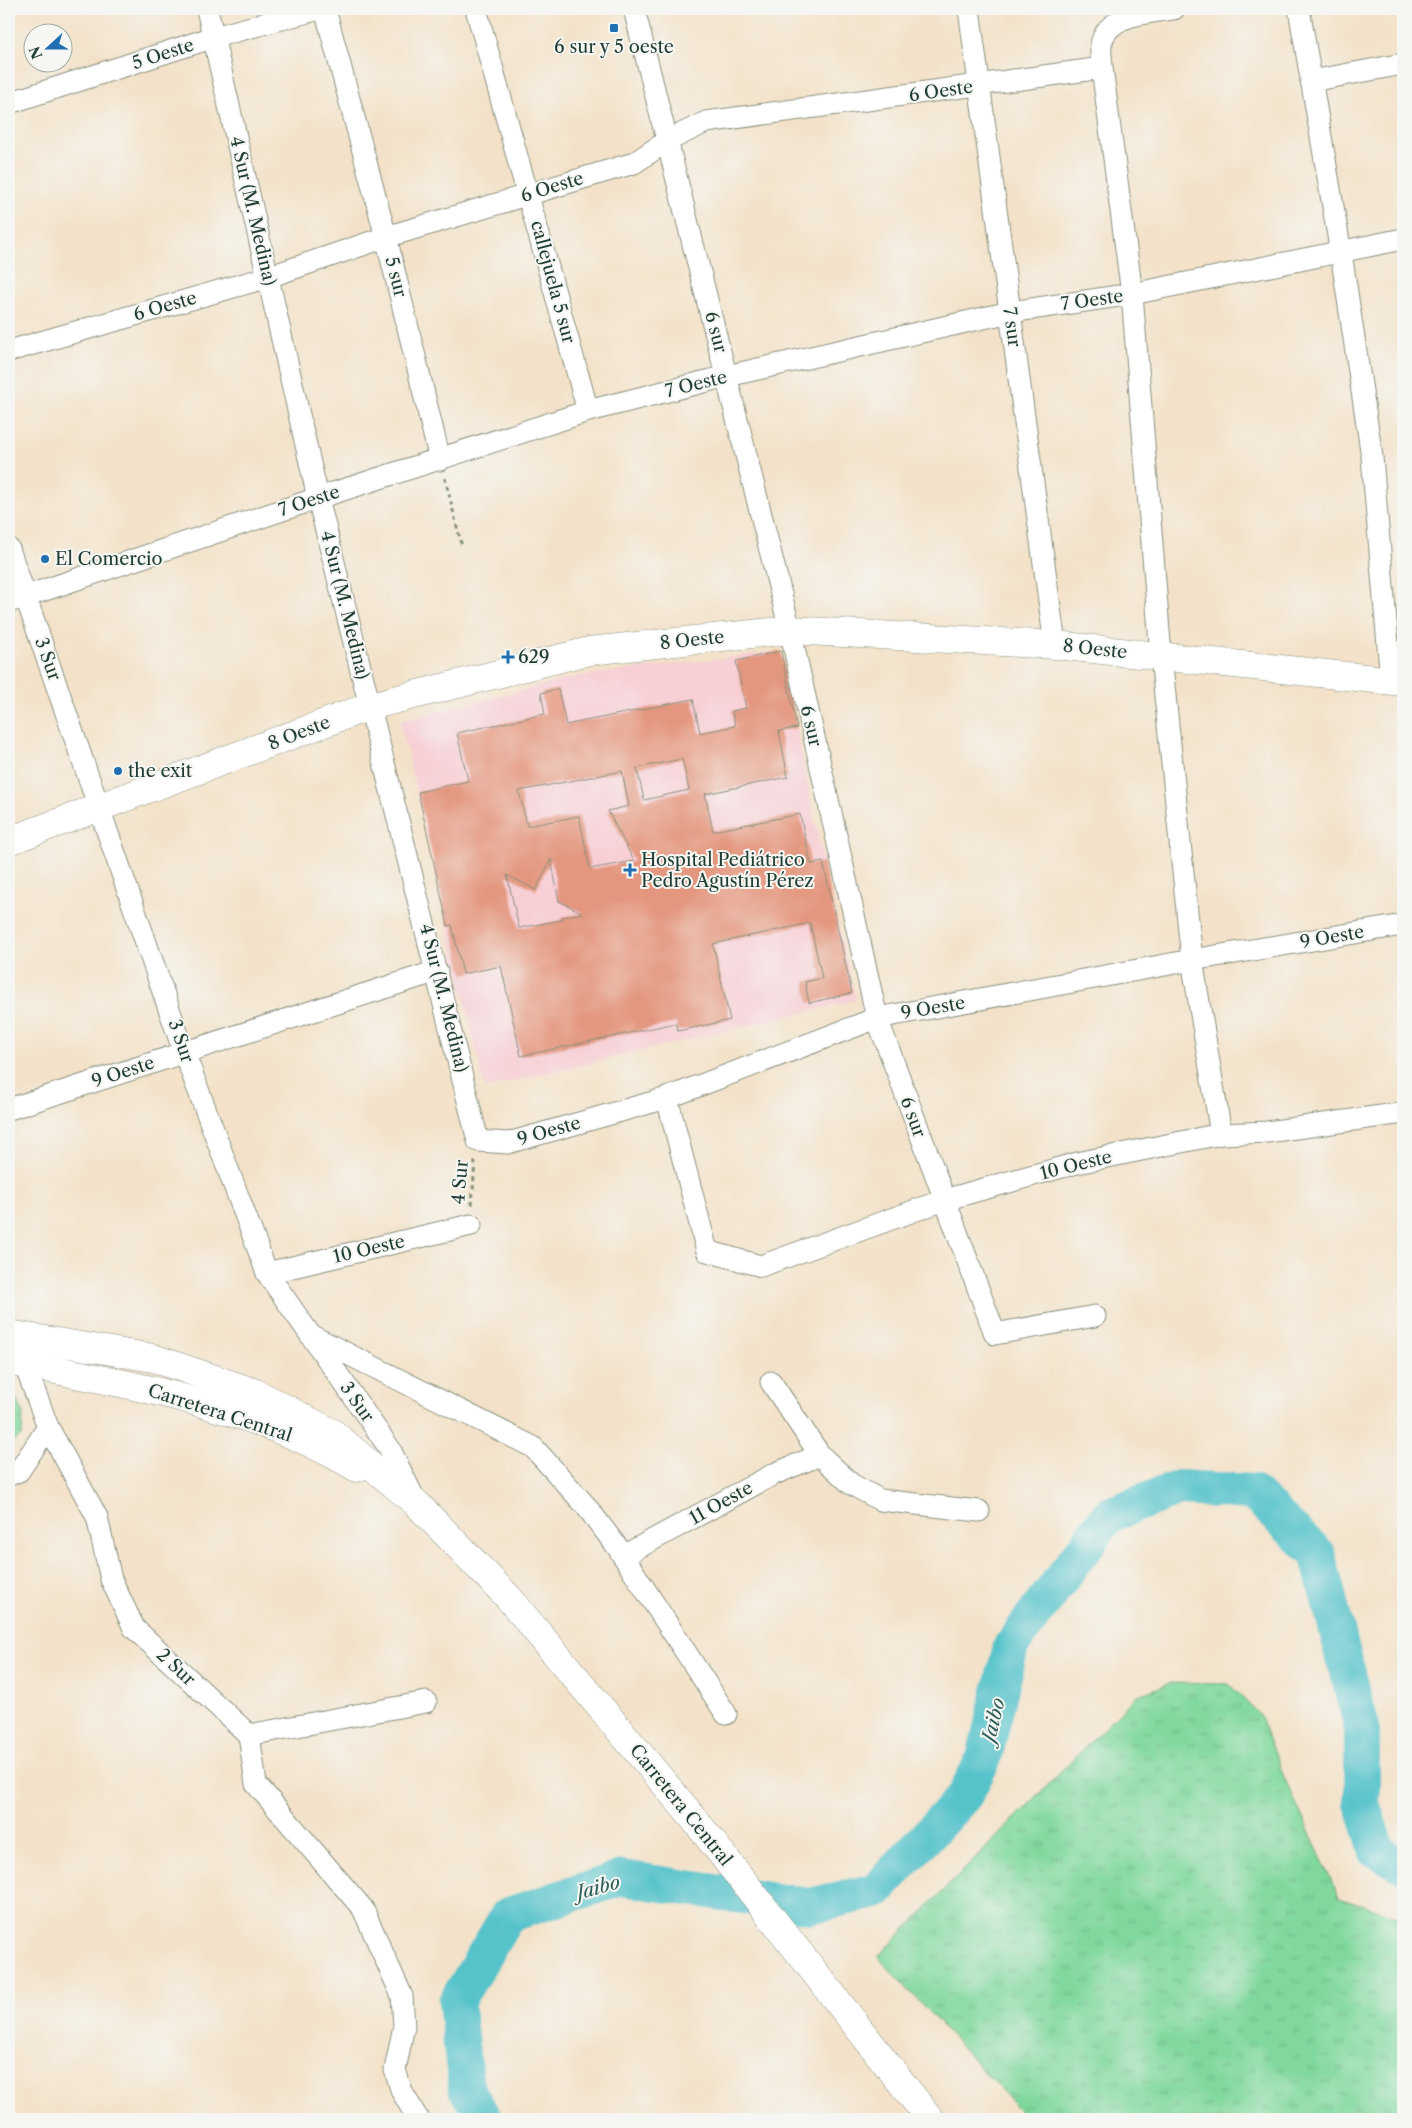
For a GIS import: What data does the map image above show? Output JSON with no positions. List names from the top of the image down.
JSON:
{
  "streets": {
    "main road": ["8 Oeste", "Carretera Central"],
    "street": [
      "5 Oeste",
      "6 Oeste",
      "4 Sur (M. Medina)",
      "5 sur",
      "callejuela 5 sur",
      "7 Oeste",
      "7 sur",
      "6 sur",
      "3 Sur",
      "9 Oeste",
      "10 Oeste",
      "11 Oeste",
      "2 Sur"
    ],
    "path": ["4 Sur"]
  },
  "crossings": [
    ["5 Oeste", "4 Sur (M. Medina)"],
    ["6 Oeste", "4 Sur (M. Medina)"],
    ["6 Oeste", "5 sur"],
    ["6 Oeste", "callejuela 5 sur"],
    ["6 Oeste", "7 sur"],
    ["6 Oeste", "6 sur"],
    ["4 Sur (M. Medina)", "7 Oeste"],
    ["4 Sur (M. Medina)", "8 Oeste"],
    ["4 Sur (M. Medina)", "9 Oeste"],
    ["4 Sur (M. Medina)", "4 Sur"],
    ["5 sur", "7 Oeste"],
    ["callejuela 5 sur", "7 Oeste"],
    ["7 Oeste", "7 sur"],
    ["7 Oeste", "6 sur"],
    ["7 Oeste", "3 Sur"],
    ["7 sur", "8 Oeste"],
    ["6 sur", "8 Oeste"],
    ["6 sur", "9 Oeste"],
    ["6 sur", "10 Oeste"],
    ["8 Oeste", "3 Sur"],
    ["3 Sur", "9 Oeste"],
    ["3 Sur", "10 Oeste"],
    ["3 Sur", "Carretera Central"],
    ["9 Oeste", "10 Oeste"],
    ["9 Oeste", "4 Sur"],
    ["10 Oeste", "4 Sur"],
    ["Carretera Central", "2 Sur"]
  ],
  "water": ["Jaibo"],
  "places": {
    "transit": ["6 sur y 5 oeste"],
    "other": ["El Comercio", "the exit"],
    "health": ["629", "Hospital Pediátrico Pedro Agustín Pérez"]
  },
  "north": "left"
}
